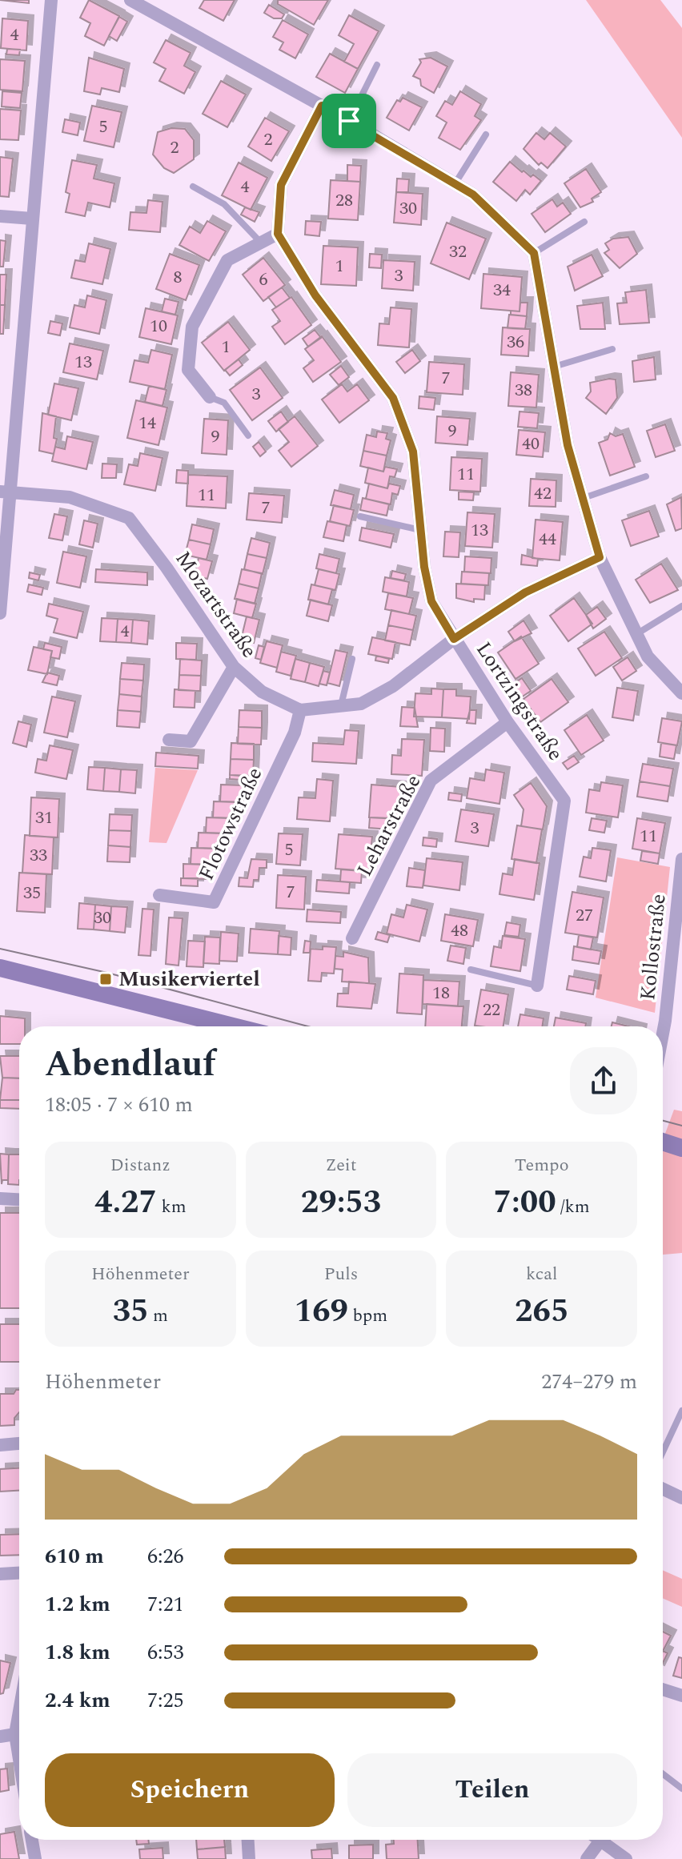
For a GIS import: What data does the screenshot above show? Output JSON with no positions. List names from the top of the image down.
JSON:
{
  "streets": {
    "street": [
      "Mozartstraße",
      "Lortzingstraße",
      "Flotowstraße",
      "Leharstraße",
      "Kollostraße"
    ]
  },
  "crossings": [
    ["Mozartstraße", "Flotowstraße"],
    ["Lortzingstraße", "Leharstraße"]
  ],
  "places": {
    "transit": ["Musikerviertel"]
  },
  "house_numbers": [
    "4",
    "5",
    "2",
    "2",
    "4",
    "28",
    "30",
    "32",
    "1",
    "3",
    "8",
    "6",
    "34",
    "10",
    "36",
    "1",
    "13",
    "7",
    "38",
    "3",
    "14",
    "9",
    "9",
    "40",
    "11",
    "42",
    "11",
    "7",
    "13",
    "44",
    "4",
    "31",
    "3",
    "11",
    "5",
    "33",
    "7",
    "35",
    "27",
    "30",
    "48",
    "18",
    "22"
  ],
  "page": {
    "heading": ["Abendlauf", "18:05 · 7 × 610 m"],
    "stats": [
      ["Distanz", "4.27 km"],
      ["Zeit", "29:53"],
      ["Tempo", "7:00 /km"],
      ["Höhenmeter", "35 m"],
      ["Puls", "169 bpm"],
      ["kcal", "265"]
    ],
    "chart": ["Höhenmeter", "274–279 m"],
    "list": [
      {
        "name": "610 m",
        "note": "6:26"
      },
      {
        "name": "1.2 km",
        "note": "7:21"
      },
      {
        "name": "1.8 km",
        "note": "6:53"
      },
      {
        "name": "2.4 km",
        "note": "7:25"
      }
    ],
    "buttons": ["Speichern", "Teilen"]
  }
}
